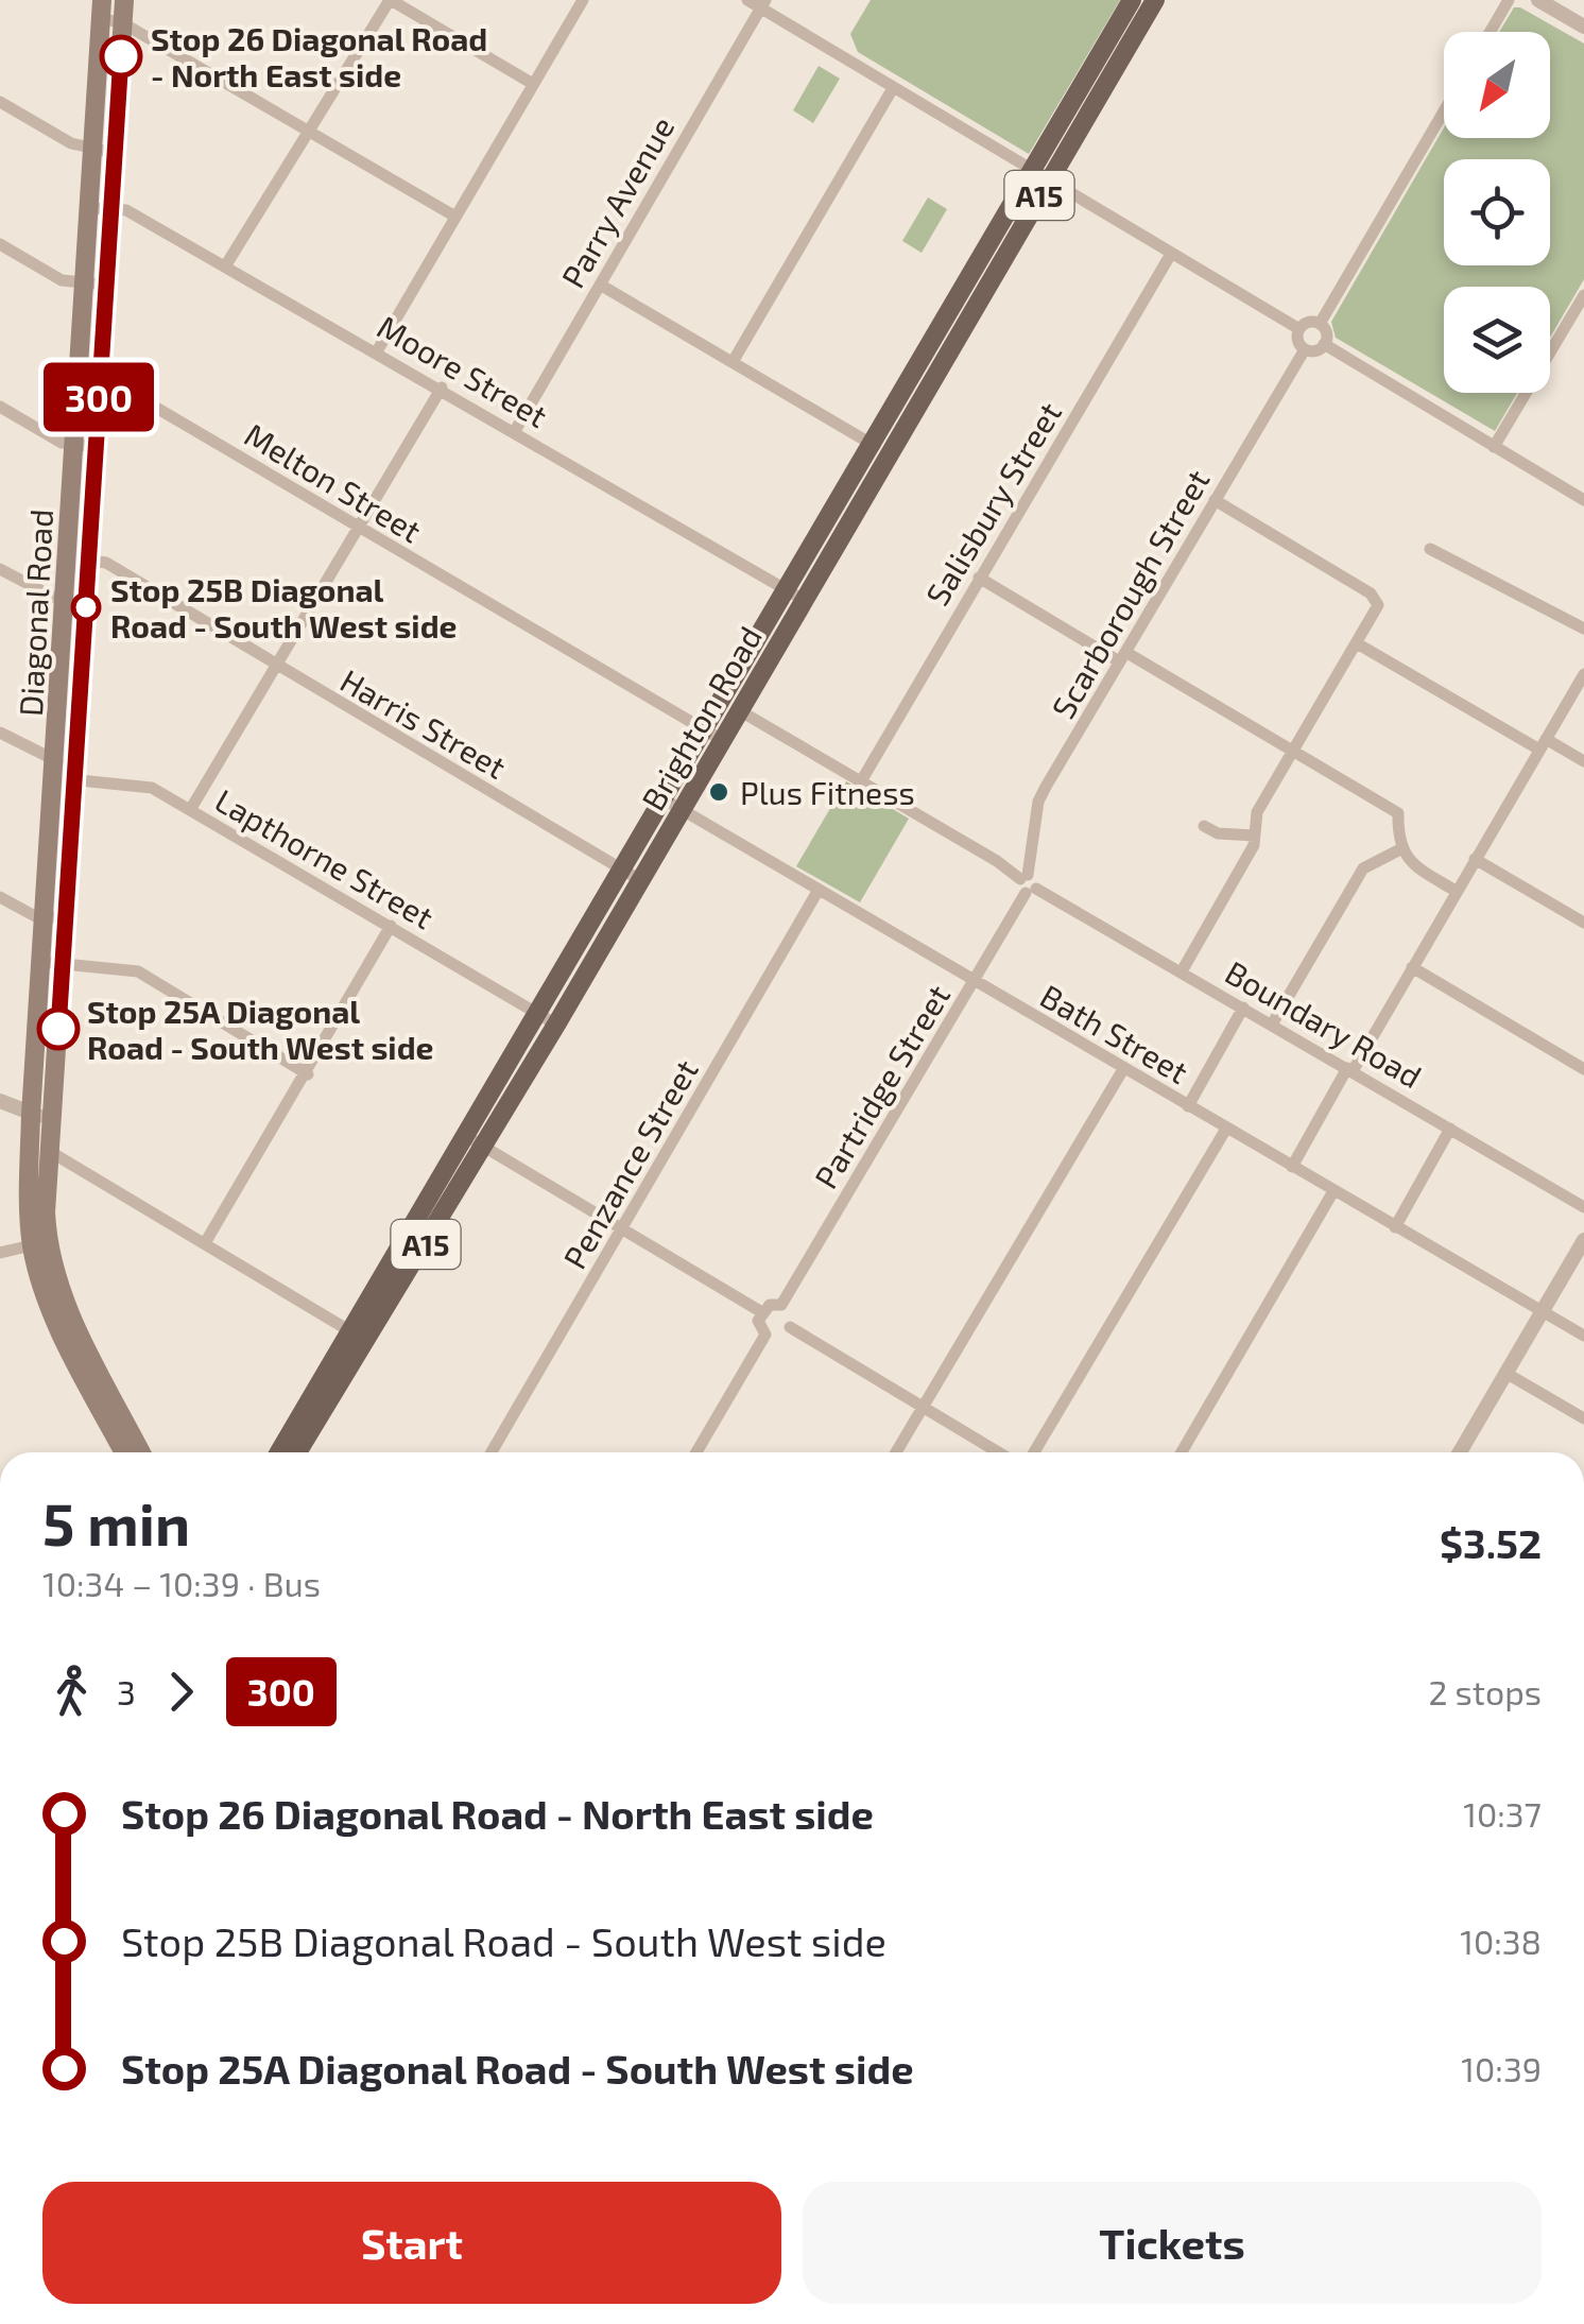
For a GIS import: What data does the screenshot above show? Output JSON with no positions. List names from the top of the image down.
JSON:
{
  "streets": {
    "main road": ["A15", "Diagonal Road", "Brighton Road"],
    "street": [
      "Parry Avenue",
      "Moore Street",
      "Melton Street",
      "Salisbury Street",
      "Scarborough Street",
      "Harris Street",
      "Lapthorne Street",
      "Boundary Road",
      "Bath Street",
      "Partridge Street",
      "Penzance Street"
    ]
  },
  "crossings": [
    ["Parry Avenue", "Moore Street"],
    ["Moore Street", "Diagonal Road"],
    ["Moore Street", "Brighton Road"],
    ["Melton Street", "Diagonal Road"],
    ["Melton Street", "Brighton Road"],
    ["Diagonal Road", "Harris Street"],
    ["Diagonal Road", "Lapthorne Street"],
    ["Brighton Road", "Harris Street"],
    ["Brighton Road", "Lapthorne Street"],
    ["Brighton Road", "Bath Street"],
    ["Boundary Road", "Partridge Street"],
    ["Bath Street", "Partridge Street"],
    ["Bath Street", "Penzance Street"]
  ],
  "places": [
    "Stop 26 Diagonal Road - North East side",
    "Stop 25B Diagonal Road - South West side",
    "Plus Fitness",
    "Stop 25A Diagonal Road - South West side"
  ],
  "lines": ["bus line 300"],
  "north": "bottom left",
  "page": {
    "on_map": "300",
    "heading": ["5 min", "10:34 – 10:39 · Bus", "$3.52"],
    "legs": ["3", "300", "2 stops"],
    "list": [
      {
        "name": "Stop 26 Diagonal Road - North East side",
        "value": "10:37"
      },
      {
        "name": "Stop 25B Diagonal Road - South West side",
        "value": "10:38"
      },
      {
        "name": "Stop 25A Diagonal Road - South West side",
        "value": "10:39"
      }
    ],
    "buttons": ["Start", "Tickets"]
  }
}
